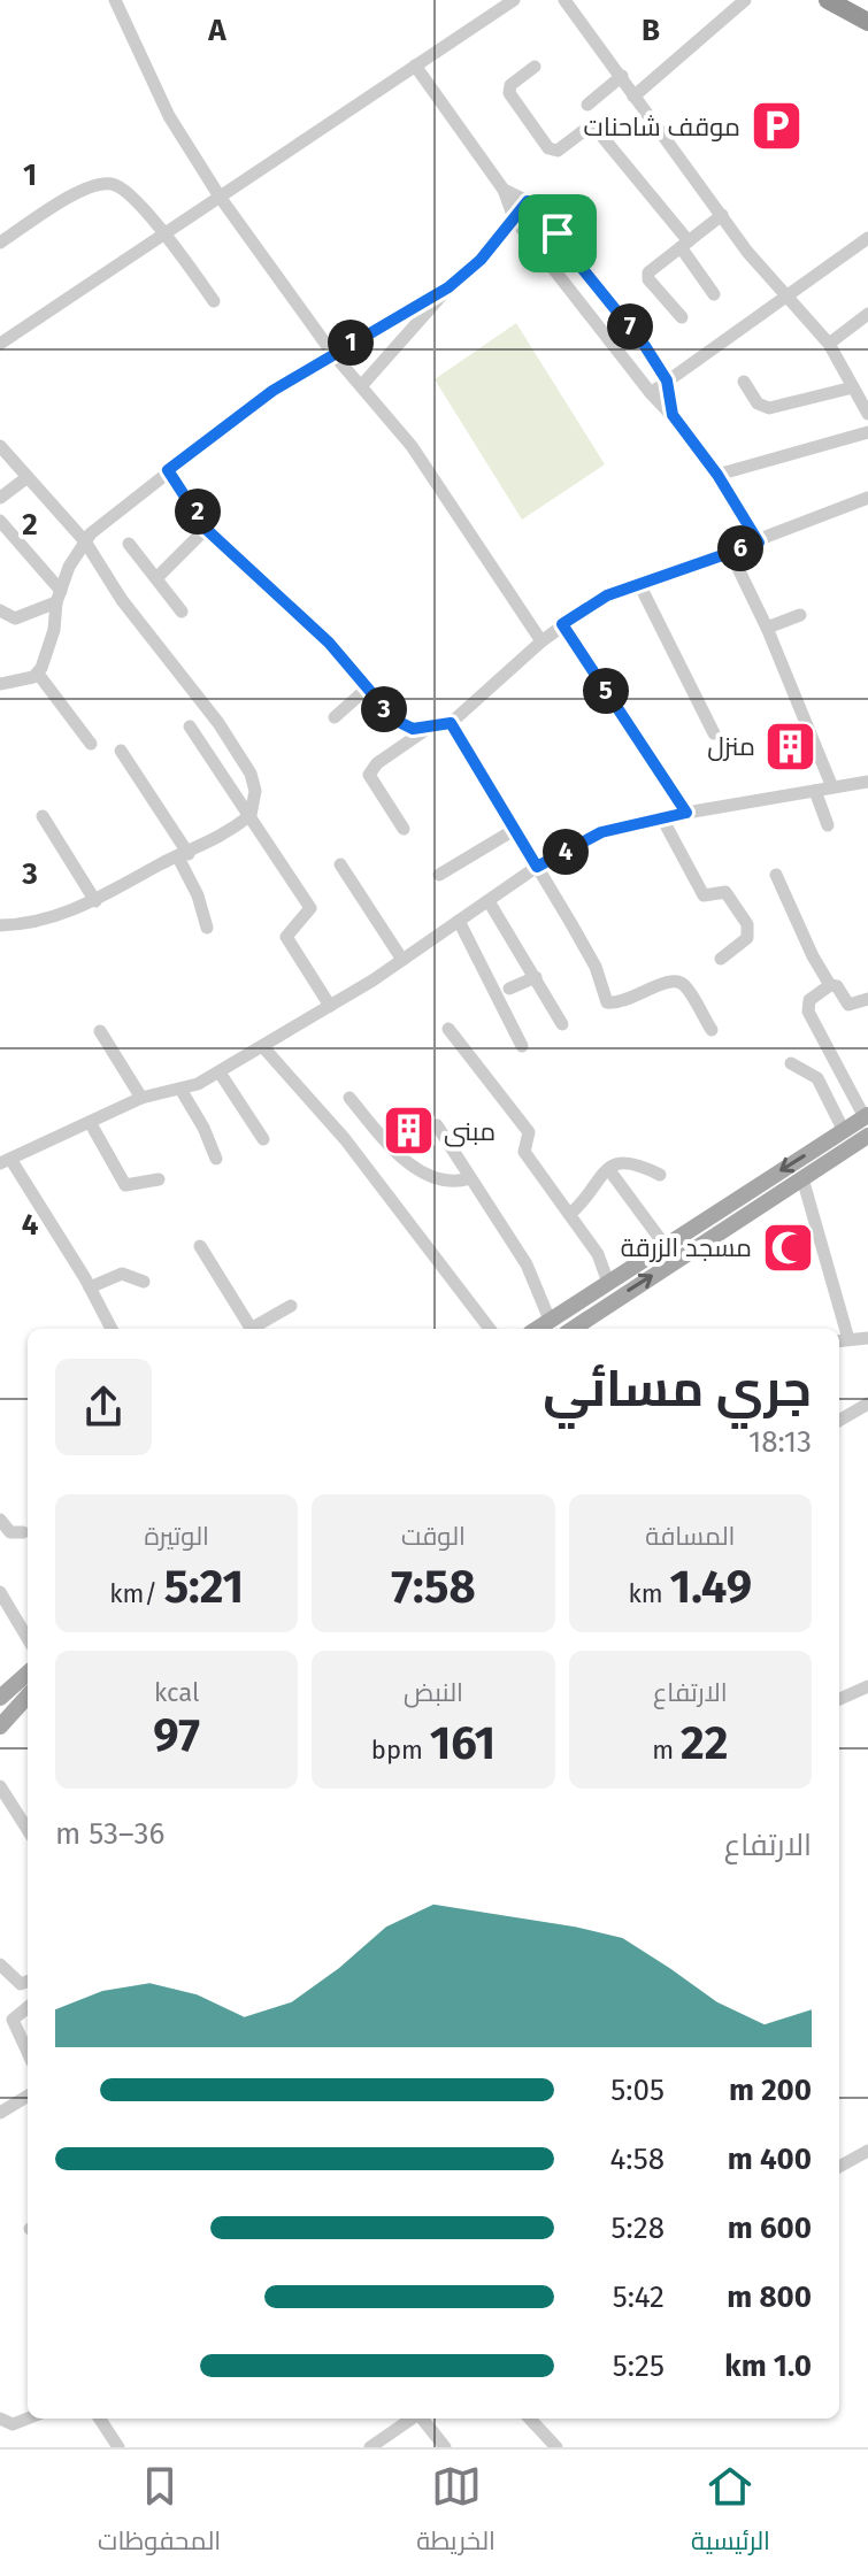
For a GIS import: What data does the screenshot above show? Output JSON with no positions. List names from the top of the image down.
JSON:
{
  "places": {
    "parking": ["موقف شاحنات"],
    "building": ["منزل", "مبنى"],
    "mosque": ["مسجد الزرقة"]
  },
  "page": {
    "pins": [
      "7",
      "1",
      "2",
      "6",
      "5",
      "3",
      "4"
    ],
    "heading": ["جري مسائي", "18:13"],
    "stats": [
      ["المسافة", "1.49 km"],
      ["الوقت", "7:58"],
      ["الوتيرة", "5:21 /km"],
      ["الارتفاع", "22 m"],
      ["النبض", "161 bpm"],
      ["kcal", "97"]
    ],
    "chart": ["الارتفاع", "36–53 m"],
    "list": [
      {
        "name": "200 m",
        "note": "5:05"
      },
      {
        "name": "400 m",
        "note": "4:58"
      },
      {
        "name": "600 m",
        "note": "5:28"
      },
      {
        "name": "800 m",
        "note": "5:42"
      },
      {
        "name": "1.0 km",
        "note": "5:25"
      }
    ],
    "tabs": ["الرئيسية", "الخريطة", "المحفوظات"]
  },
  "grid": {
    "columns": ["A", "B"],
    "rows": [
      "1",
      "2",
      "3",
      "4"
    ]
  }
}
